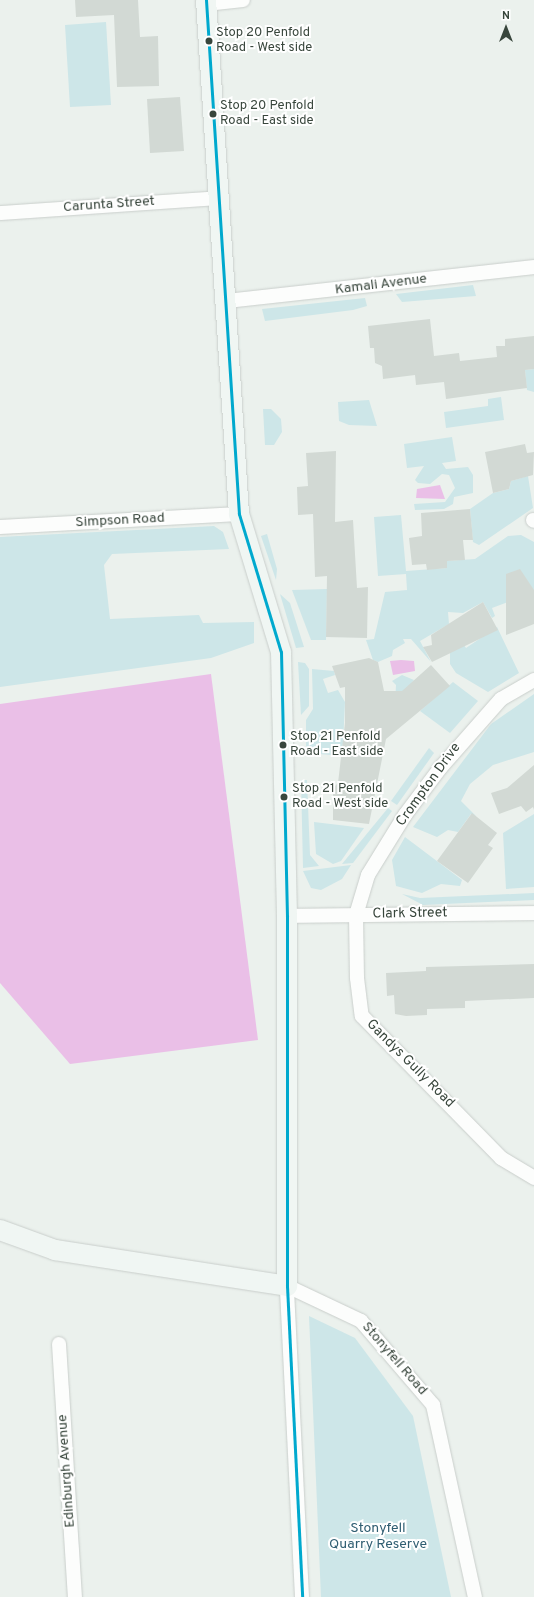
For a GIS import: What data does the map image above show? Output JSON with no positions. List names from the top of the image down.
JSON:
{
  "streets": {
    "street": [
      "Carunta Street",
      "Kamali Avenue",
      "Simpson Road",
      "Crompton Drive",
      "Clark Street",
      "Gandys Gully Road",
      "Stonyfell Road",
      "Edinburgh Avenue"
    ]
  },
  "crossings": [
    ["Crompton Drive", "Clark Street"],
    ["Crompton Drive", "Gandys Gully Road"],
    ["Clark Street", "Gandys Gully Road"]
  ],
  "parks": ["Stonyfell Quarry Reserve"],
  "places": [
    "Stop 20 Penfold Road - West side",
    "Stop 20 Penfold Road - East side",
    "Stop 21 Penfold Road - East side",
    "Stop 21 Penfold Road - West side"
  ],
  "north": "top"
}
